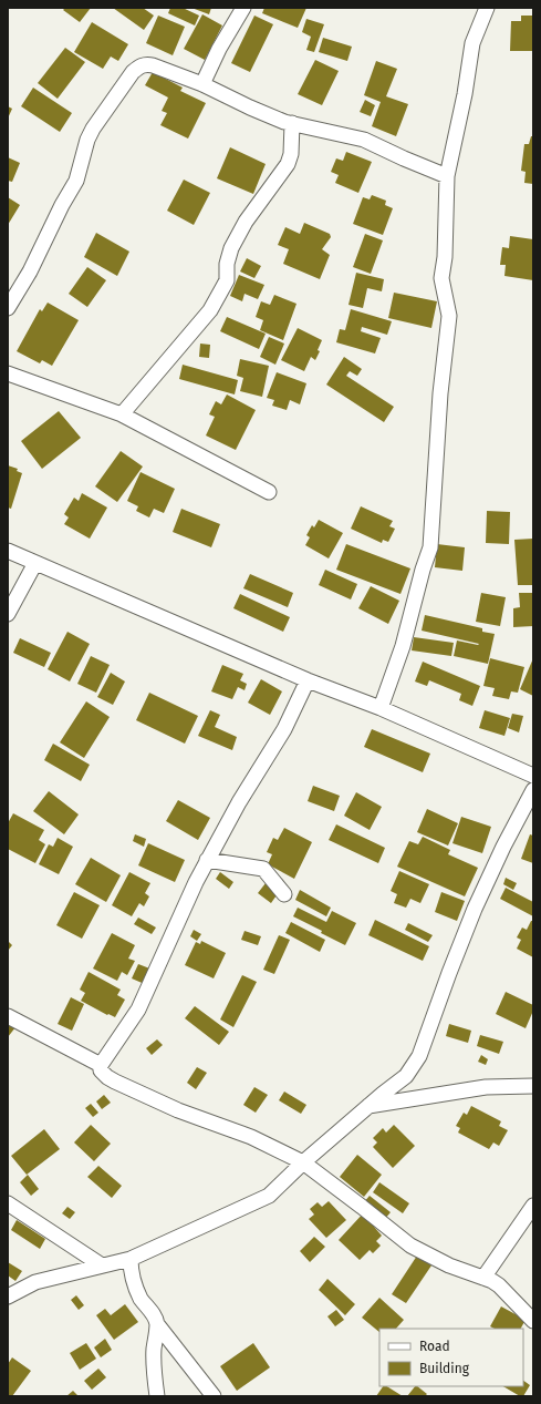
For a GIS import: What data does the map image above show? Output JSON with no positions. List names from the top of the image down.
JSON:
{
  "legend": ["Road", "Building"]
}
